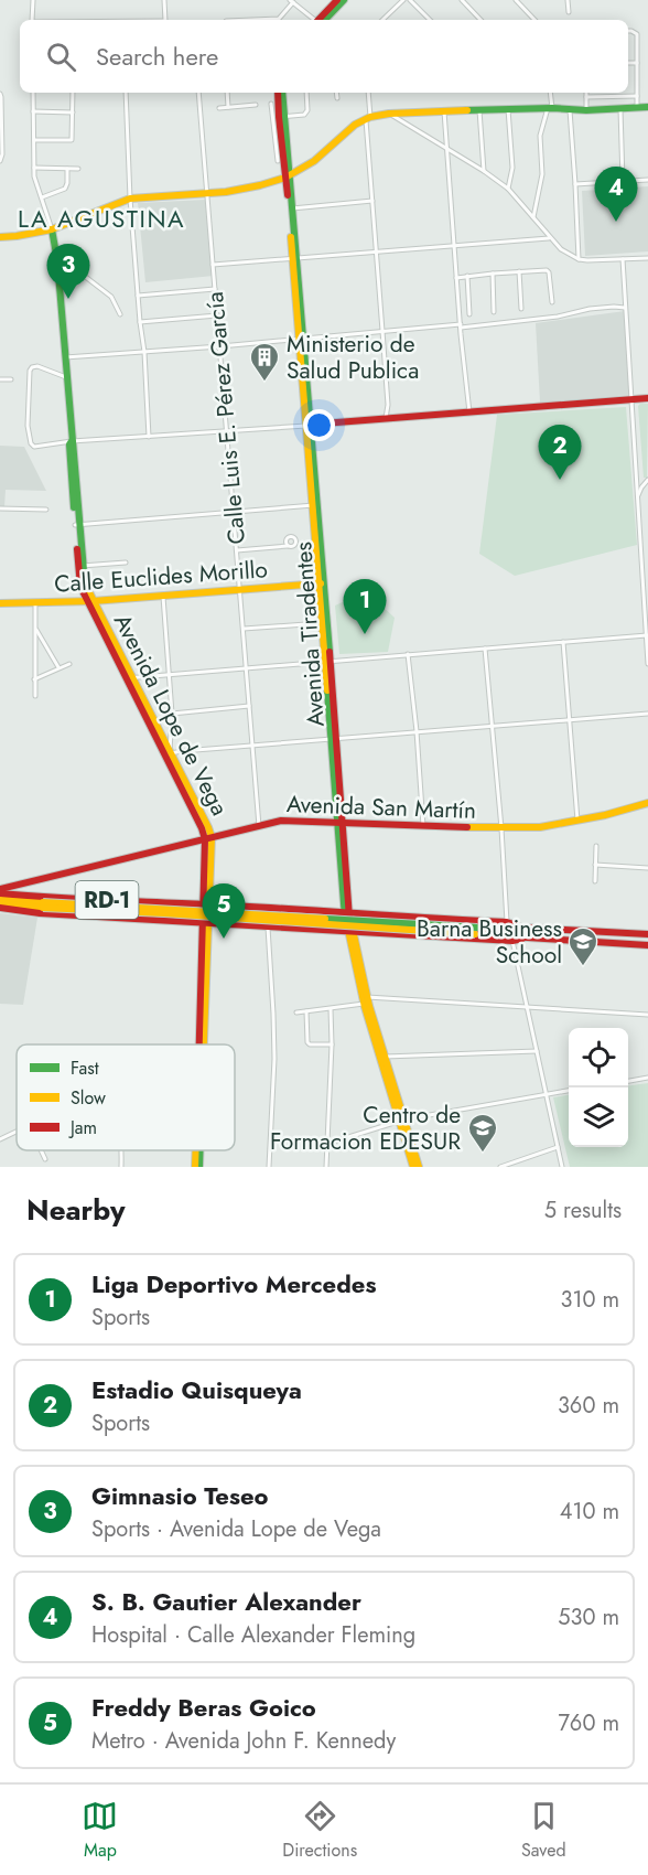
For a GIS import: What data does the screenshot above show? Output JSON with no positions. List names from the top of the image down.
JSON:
{
  "streets": {
    "main road": [
      "Calle Euclides Morillo",
      "Avenida Tiradentes",
      "Avenida Lope de Vega",
      "Avenida San Martín",
      "RD-1"
    ],
    "street": ["Calle Luis E. Pérez García"]
  },
  "crossings": [
    ["Calle Luis E. Pérez García", "Calle Euclides Morillo"],
    ["Calle Luis E. Pérez García", "Avenida San Martín"],
    ["Calle Euclides Morillo", "Avenida Tiradentes"],
    ["Calle Euclides Morillo", "Avenida Lope de Vega"],
    ["Avenida Tiradentes", "Avenida San Martín"],
    ["Avenida Tiradentes", "RD-1"],
    ["Avenida Lope de Vega", "Avenida San Martín"],
    ["Avenida Lope de Vega", "RD-1"],
    ["Avenida San Martín", "RD-1"]
  ],
  "districts": ["LA AGUSTINA"],
  "places": {
    "building": ["Ministerio de Salud Publica"],
    "school or university": ["Barna Business School", "Centro de Formacion EDESUR"]
  },
  "legend": ["Fast", "Slow", "Jam"],
  "page": {
    "search": "Search here",
    "pins": [
      "4",
      "3",
      "2",
      "1",
      "5"
    ],
    "heading": ["Nearby", "5 results"],
    "list": [
      {
        "mark": "1",
        "name": "Liga Deportivo Mercedes",
        "note": "Sports",
        "value": "310 m"
      },
      {
        "mark": "2",
        "name": "Estadio Quisqueya",
        "note": "Sports",
        "value": "360 m"
      },
      {
        "mark": "3",
        "name": "Gimnasio Teseo",
        "note": "Sports · Avenida Lope de Vega",
        "value": "410 m"
      },
      {
        "mark": "4",
        "name": "S. B. Gautier Alexander",
        "note": "Hospital · Calle Alexander Fleming",
        "value": "530 m"
      },
      {
        "mark": "5",
        "name": "Freddy Beras Goico",
        "note": "Metro · Avenida John F. Kennedy",
        "value": "760 m"
      }
    ],
    "nav": ["Map", "Directions", "Saved"]
  }
}
